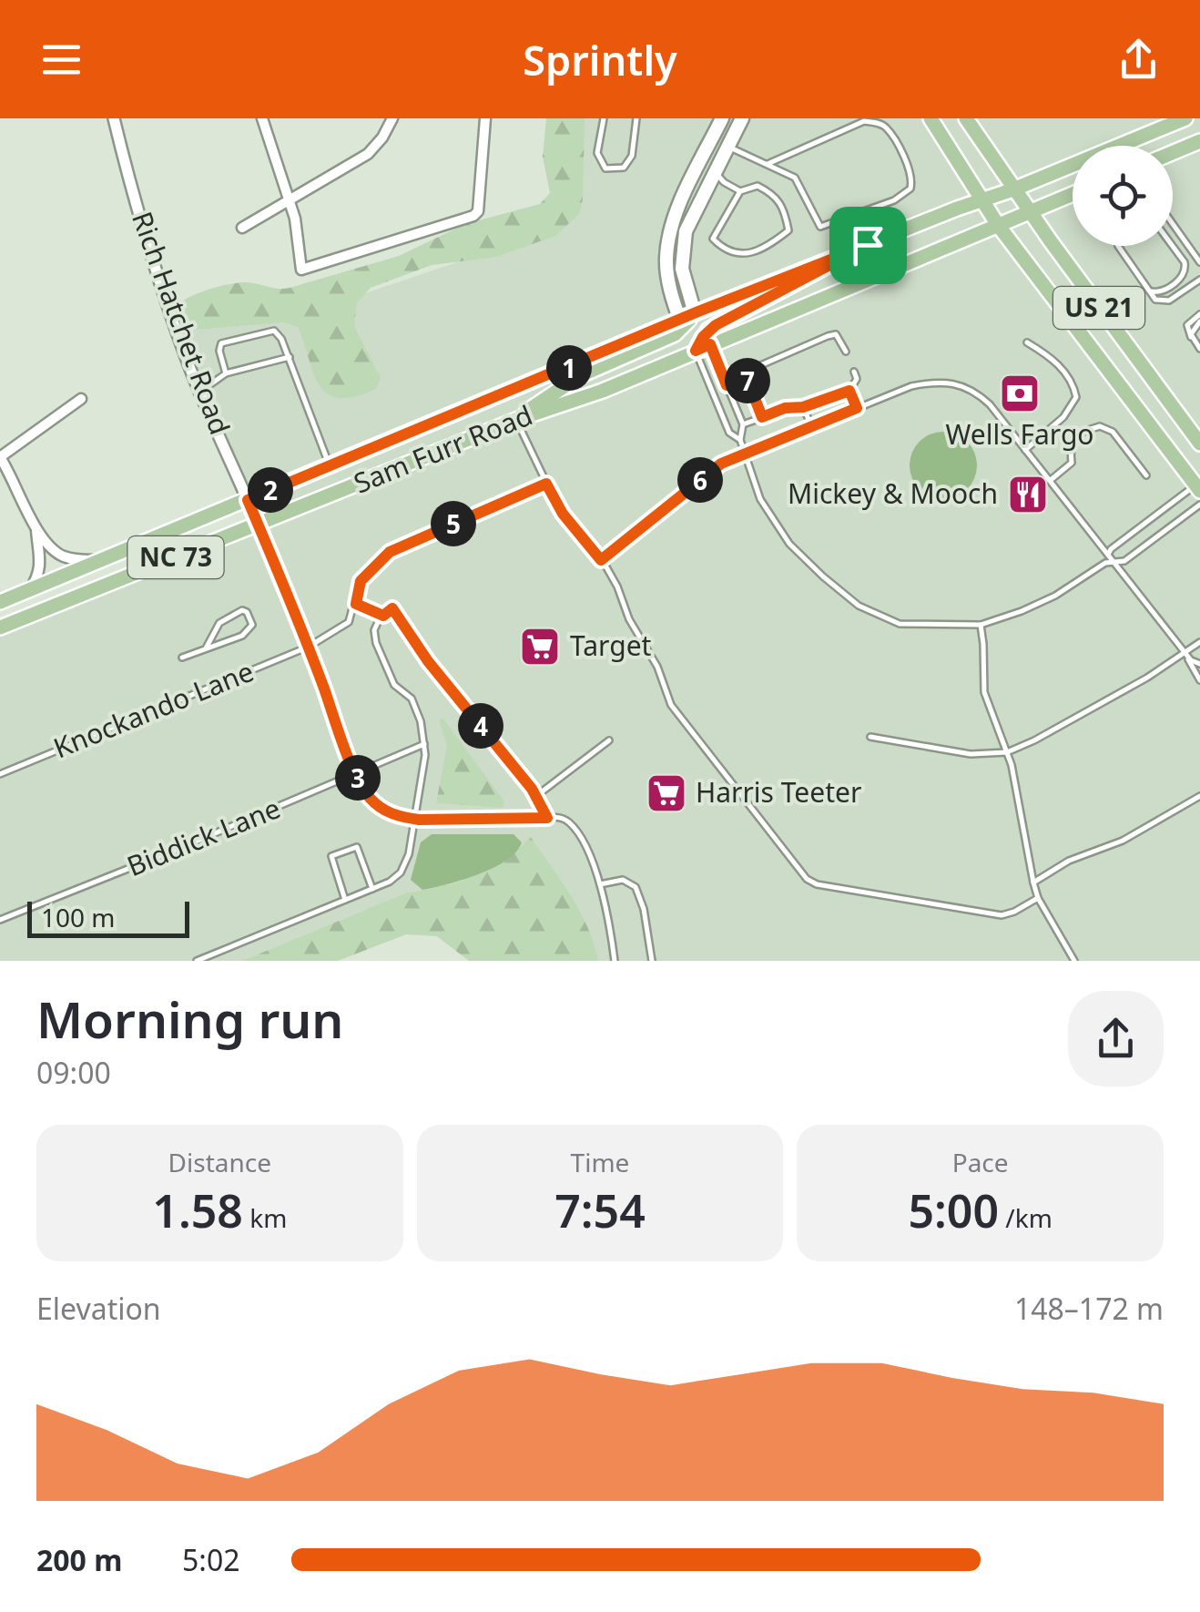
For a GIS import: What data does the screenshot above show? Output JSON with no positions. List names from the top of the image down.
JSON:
{
  "streets": {
    "main road": ["US 21", "Sam Furr Road", "NC 73"],
    "street": ["Rich Hatchet Road"],
    "lane": ["Knockando Lane", "Biddick Lane"]
  },
  "crossings": [
    ["US 21", "Sam Furr Road"],
    ["Rich Hatchet Road", "Sam Furr Road"]
  ],
  "places": {
    "bank": ["Wells Fargo"],
    "restaurant": ["Mickey & Mooch"],
    "supermarket": ["Target", "Harris Teeter"]
  },
  "scale_bar": "100 m",
  "page": {
    "header": "Sprintly",
    "pins": [
      "1",
      "7",
      "6",
      "2",
      "5",
      "4",
      "3"
    ],
    "scale": "100 m",
    "heading": ["Morning run", "09:00"],
    "stats": [
      ["Distance", "1.58 km"],
      ["Time", "7:54"],
      ["Pace", "5:00 /km"]
    ],
    "chart": ["Elevation", "148–172 m"],
    "list": [
      {
        "name": "200 m",
        "note": "5:02"
      }
    ]
  }
}
